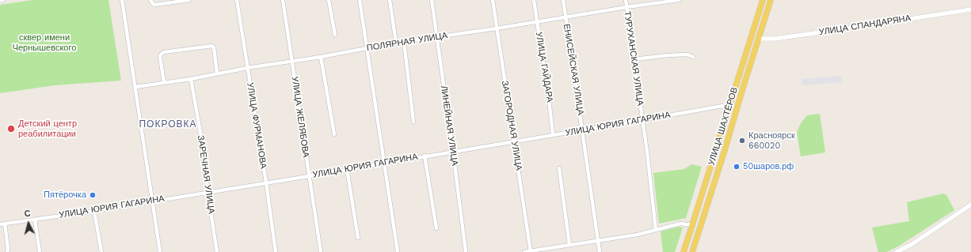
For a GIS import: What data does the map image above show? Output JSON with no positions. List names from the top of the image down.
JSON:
{
  "streets": {
    "main road": ["УЛИЦА ШАХТЁРОВ"],
    "street": [
      "УЛИЦА СПАНДАРЯНА",
      "ПОЛЯРНАЯ УЛИЦА",
      "ТУРУХАНСКАЯ УЛИЦА",
      "УЛИЦА ГАЙДАРА",
      "ЕНИСЕЙСКАЯ УЛИЦА",
      "УЛИЦА ЖЕЛЯБОВА",
      "УЛИЦА ЮРИЯ ГАГАРИНА",
      "УЛИЦА ФУРМАНОВА",
      "ЛИНЕЙНАЯ УЛИЦА",
      "ЗАГОРОДНАЯ УЛИЦА",
      "ЗАРЕЧНАЯ УЛИЦА"
    ]
  },
  "crossings": [
    ["УЛИЦА СПАНДАРЯНА", "УЛИЦА ШАХТЁРОВ"],
    ["ПОЛЯРНАЯ УЛИЦА", "ТУРУХАНСКАЯ УЛИЦА"],
    ["ПОЛЯРНАЯ УЛИЦА", "УЛИЦА ГАЙДАРА"],
    ["ПОЛЯРНАЯ УЛИЦА", "ЕНИСЕЙСКАЯ УЛИЦА"],
    ["ПОЛЯРНАЯ УЛИЦА", "УЛИЦА ЖЕЛЯБОВА"],
    ["ПОЛЯРНАЯ УЛИЦА", "УЛИЦА ФУРМАНОВА"],
    ["ПОЛЯРНАЯ УЛИЦА", "ЛИНЕЙНАЯ УЛИЦА"],
    ["ПОЛЯРНАЯ УЛИЦА", "ЗАГОРОДНАЯ УЛИЦА"],
    ["ПОЛЯРНАЯ УЛИЦА", "ЗАРЕЧНАЯ УЛИЦА"],
    ["ТУРУХАНСКАЯ УЛИЦА", "УЛИЦА ЮРИЯ ГАГАРИНА"],
    ["УЛИЦА ГАЙДАРА", "УЛИЦА ЮРИЯ ГАГАРИНА"],
    ["ЕНИСЕЙСКАЯ УЛИЦА", "УЛИЦА ЮРИЯ ГАГАРИНА"],
    ["УЛИЦА ЖЕЛЯБОВА", "УЛИЦА ЮРИЯ ГАГАРИНА"],
    ["УЛИЦА ЮРИЯ ГАГАРИНА", "УЛИЦА ФУРМАНОВА"],
    ["УЛИЦА ЮРИЯ ГАГАРИНА", "ЛИНЕЙНАЯ УЛИЦА"],
    ["УЛИЦА ЮРИЯ ГАГАРИНА", "ЗАГОРОДНАЯ УЛИЦА"],
    ["УЛИЦА ЮРИЯ ГАГАРИНА", "УЛИЦА ШАХТЁРОВ"],
    ["УЛИЦА ЮРИЯ ГАГАРИНА", "ЗАРЕЧНАЯ УЛИЦА"]
  ],
  "districts": ["ПОКРОВКА"],
  "parks": ["сквер имени Чернышевского"],
  "places": [
    "Детский центр реабилитации",
    "Красноярск 660020",
    "50шаров.рф",
    "Пятёрочка"
  ],
  "north": "top"
}
